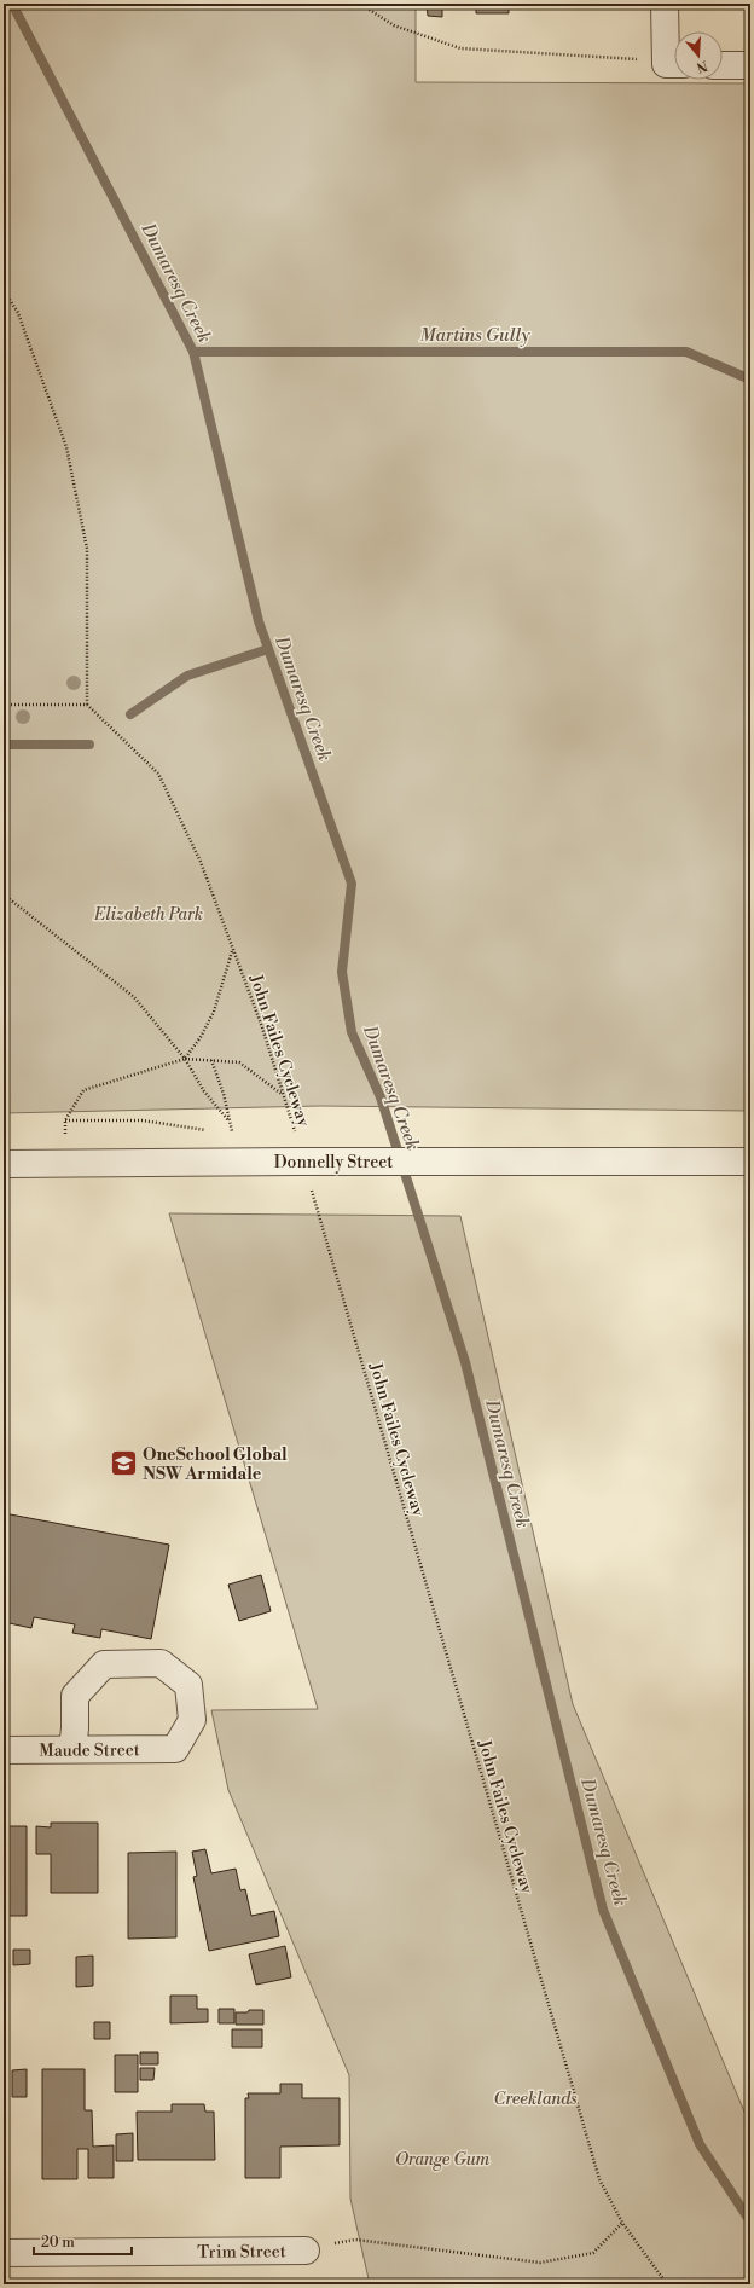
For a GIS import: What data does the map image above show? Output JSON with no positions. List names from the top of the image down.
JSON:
{
  "streets": {
    "street": ["Donnelly Street", "Maude Street", "Trim Street"],
    "path": ["John Failes Cycleway"]
  },
  "crossings": [
    ["John Failes Cycleway", "Donnelly Street"]
  ],
  "water": ["Dumaresq Creek", "Martins Gully"],
  "parks": ["Elizabeth Park", "Creeklands", "Orange Gum"],
  "places": {
    "school or university": ["OneSchool Global NSW Armidale"]
  },
  "scale_bar": "20 m",
  "north": "bottom"
}
